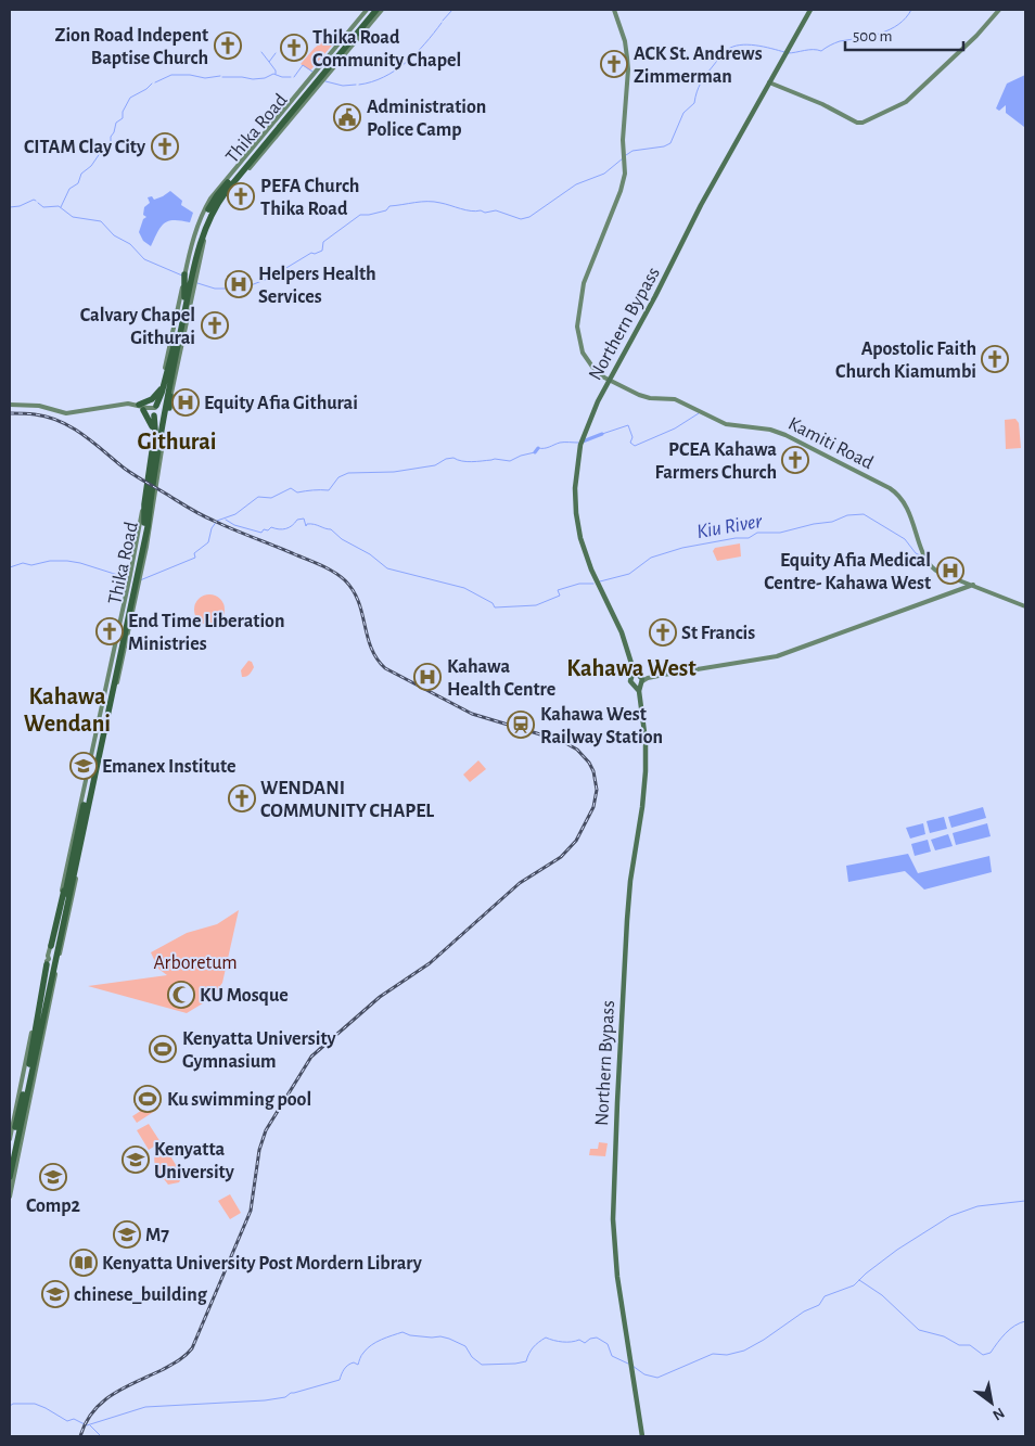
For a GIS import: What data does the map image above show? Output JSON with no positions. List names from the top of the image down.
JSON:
{
  "streets": {
    "highway": ["Thika Road"],
    "main road": ["Northern Bypass", "Kamiti Road"]
  },
  "districts": ["Githurai", "Kahawa West", "Kahawa Wendani"],
  "water": ["Kiu River"],
  "parks": ["Arboretum"],
  "places": {
    "church": [
      "Zion Road Indepent Baptise Church",
      "Thika Road Community Chapel",
      "ACK St. Andrews Zimmerman",
      "CITAM Clay City",
      "PEFA Church Thika Road",
      "Calvary Chapel Githurai",
      "Apostolic Faith Church Kiamumbi",
      "PCEA Kahawa Farmers Church",
      "End Time Liberation Ministries",
      "St Francis",
      "WENDANI COMMUNITY CHAPEL"
    ],
    "public building": ["Administration Police Camp"],
    "hospital": [
      "Helpers Health Services",
      "Equity Afia Githurai",
      "Equity Afia Medical Centre- Kahawa West",
      "Kahawa Health Centre"
    ],
    "station": ["Kahawa West Railway Station"],
    "school or university": [
      "Emanex Institute",
      "Kenyatta University",
      "Comp2",
      "M7",
      "chinese_building"
    ],
    "mosque": ["KU Mosque"],
    "sports": ["Kenyatta University Gymnasium", "Ku swimming pool"],
    "library": ["Kenyatta University Post Mordern Library"]
  },
  "scale_bar": "500 m",
  "north": "bottom right"
}
